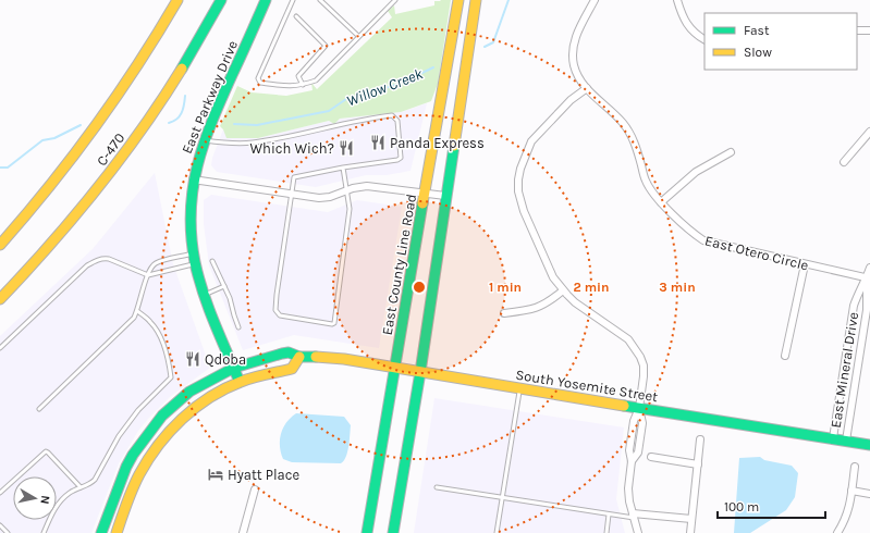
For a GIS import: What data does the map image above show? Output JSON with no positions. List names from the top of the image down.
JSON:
{
  "streets": {
    "main road": [
      "East Parkway Drive",
      "C-470",
      "East County Line Road",
      "South Yosemite Street"
    ],
    "street": ["East Otero Circle", "East Mineral Drive"]
  },
  "crossings": [
    ["East Parkway Drive", "South Yosemite Street"],
    ["East Otero Circle", "East Mineral Drive"],
    ["East County Line Road", "South Yosemite Street"],
    ["East Mineral Drive", "South Yosemite Street"]
  ],
  "water": ["Willow Creek"],
  "places": {
    "restaurant": ["Panda Express", "Which Wich?", "Qdoba"],
    "hotel": ["Hyatt Place"]
  },
  "legend": ["Fast", "Slow"],
  "scale_bar": "100 m",
  "north": "right",
  "rings": ["1 min", "2 min", "3 min"]
}
